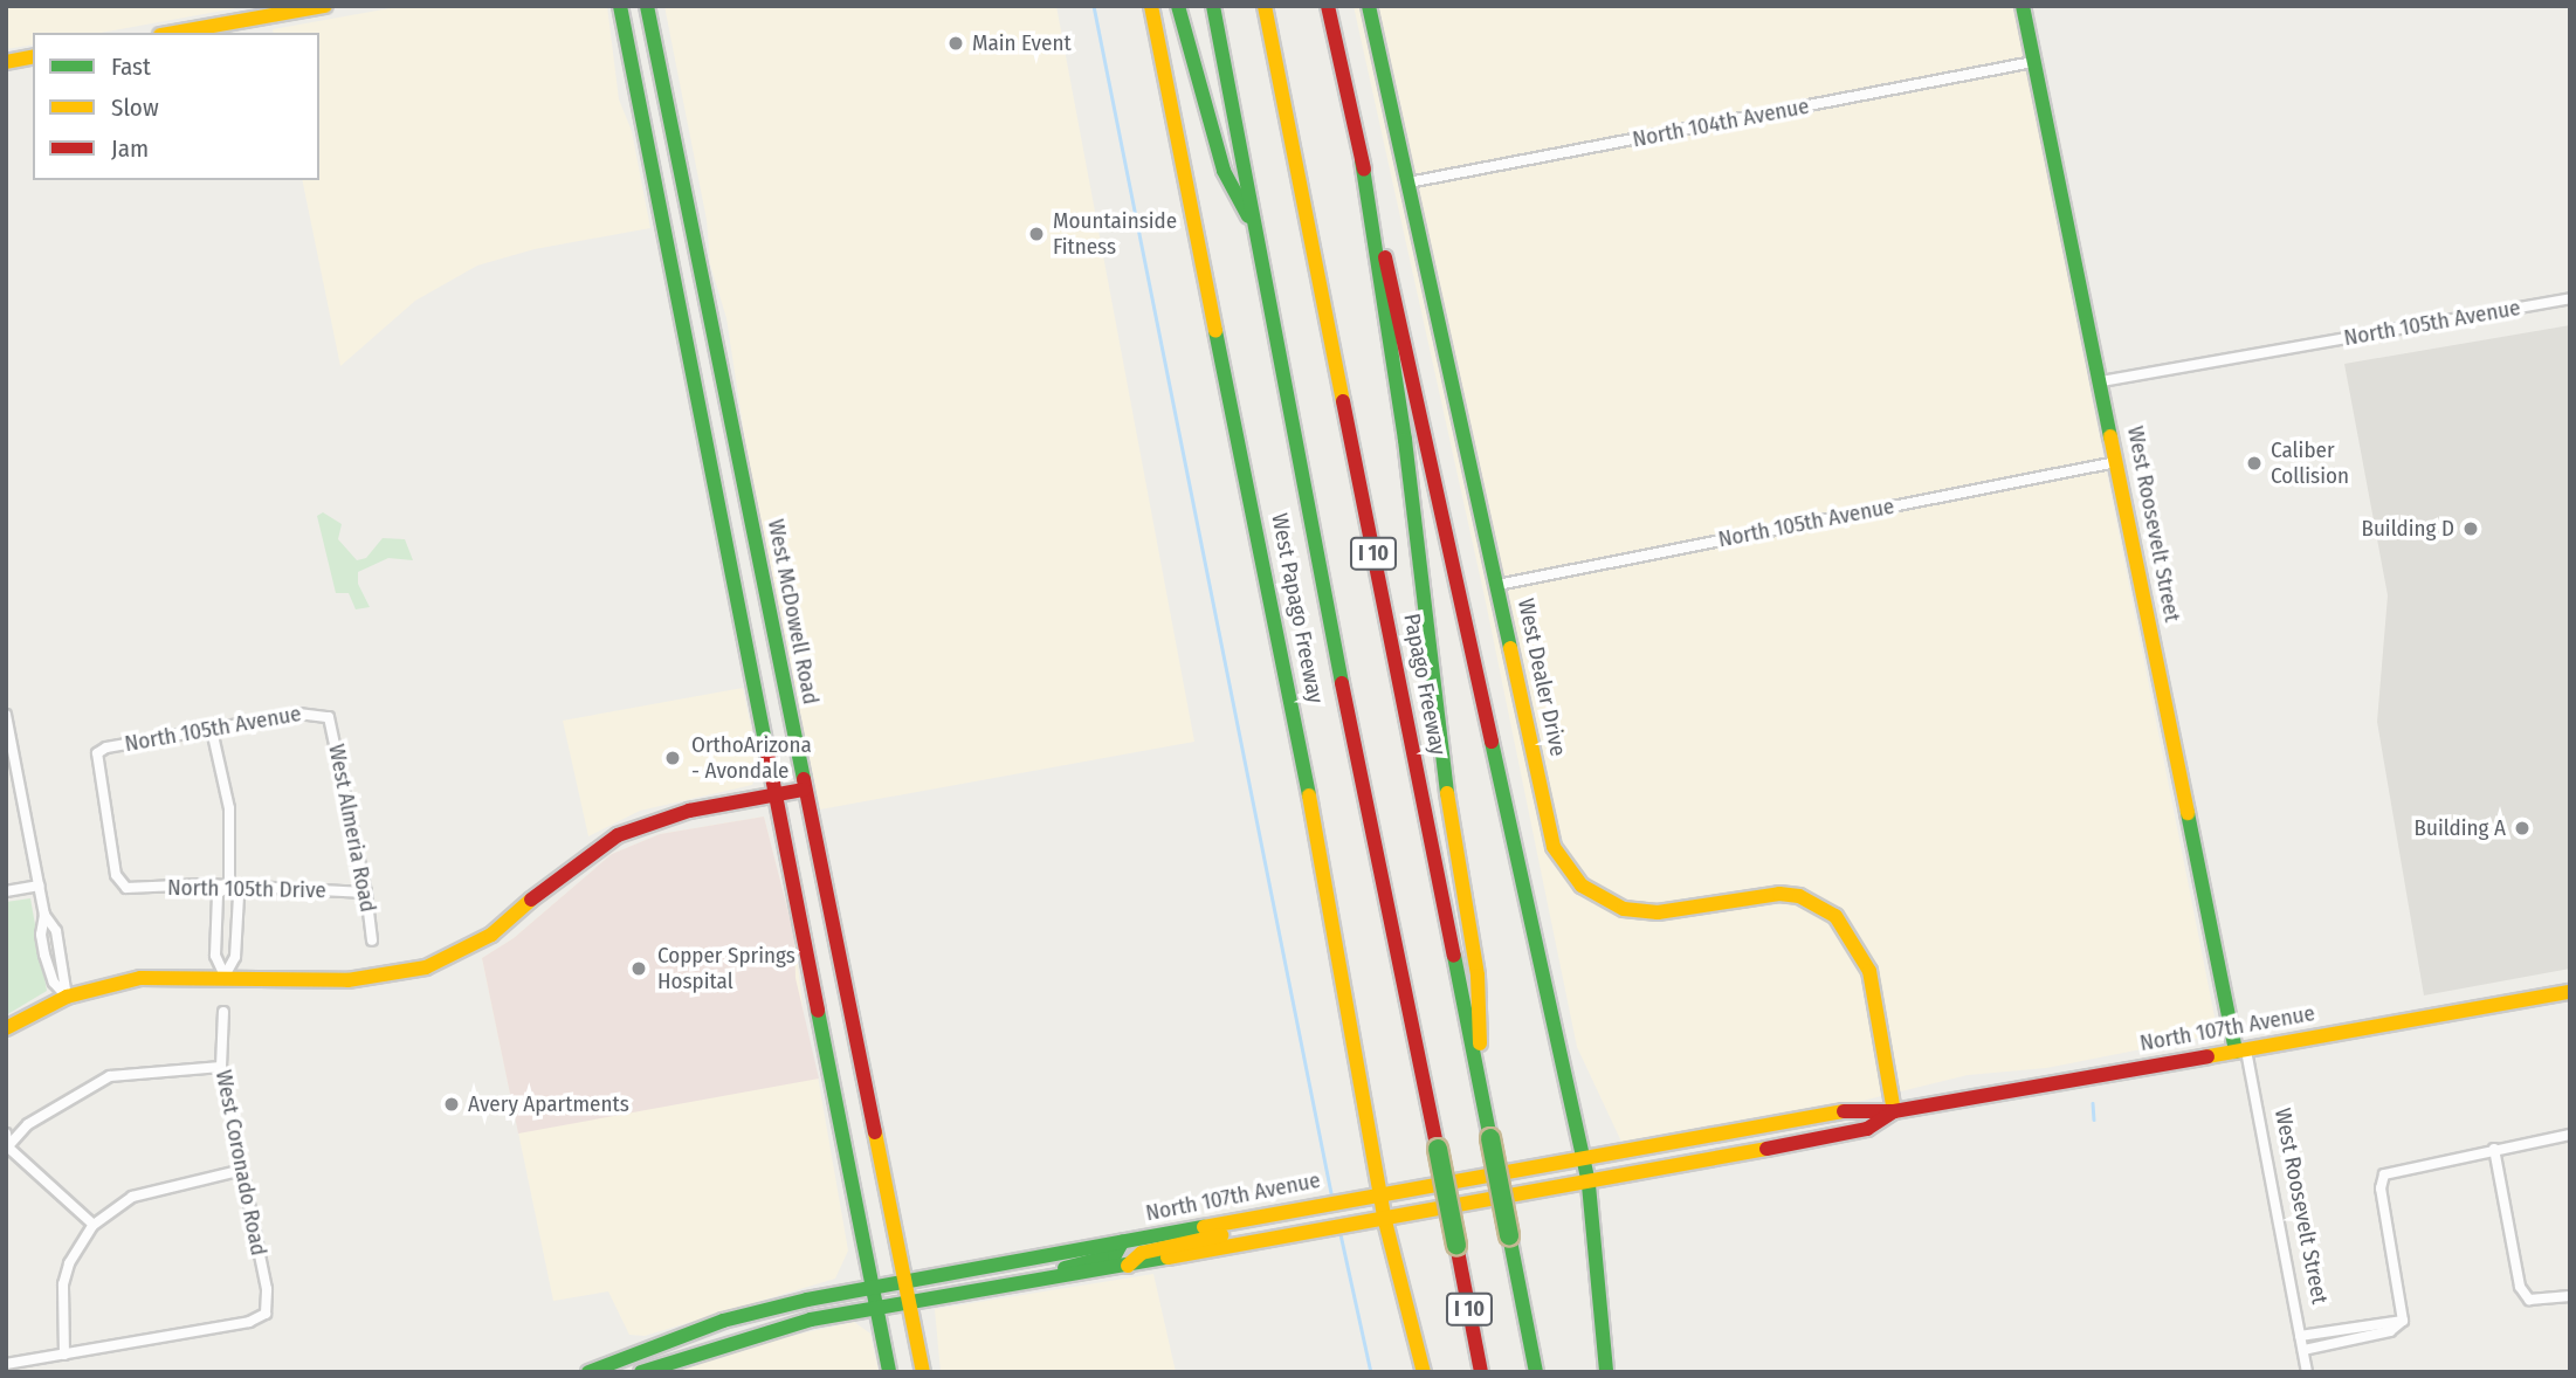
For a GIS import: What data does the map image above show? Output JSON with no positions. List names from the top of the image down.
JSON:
{
  "streets": {
    "main road": [
      "West Roosevelt Street",
      "I 10",
      "West Papago Freeway",
      "West McDowell Road",
      "West Dealer Drive",
      "Papago Freeway",
      "North 107th Avenue"
    ],
    "street": [
      "North 104th Avenue",
      "North 105th Avenue",
      "West Almeria Road",
      "North 105th Drive",
      "West Coronado Road"
    ]
  },
  "crossings": [
    ["North 104th Avenue", "West Roosevelt Street"],
    ["North 104th Avenue", "West Dealer Drive"],
    ["North 105th Avenue", "West Roosevelt Street"],
    ["North 105th Avenue", "West Dealer Drive"],
    ["North 105th Avenue", "West Almeria Road"],
    ["North 105th Avenue", "North 105th Drive"],
    ["West Roosevelt Street", "North 107th Avenue"],
    ["West Papago Freeway", "North 107th Avenue"],
    ["West McDowell Road", "North 107th Avenue"],
    ["West Dealer Drive", "North 107th Avenue"],
    ["West Almeria Road", "North 105th Drive"]
  ],
  "places": [
    "Main Event",
    "Mountainside Fitness",
    "Caliber Collision",
    "Building D",
    "OrthoArizona - Avondale",
    "Building A",
    "Copper Springs Hospital",
    "Avery Apartments"
  ],
  "legend": ["Fast", "Slow", "Jam"]
}
